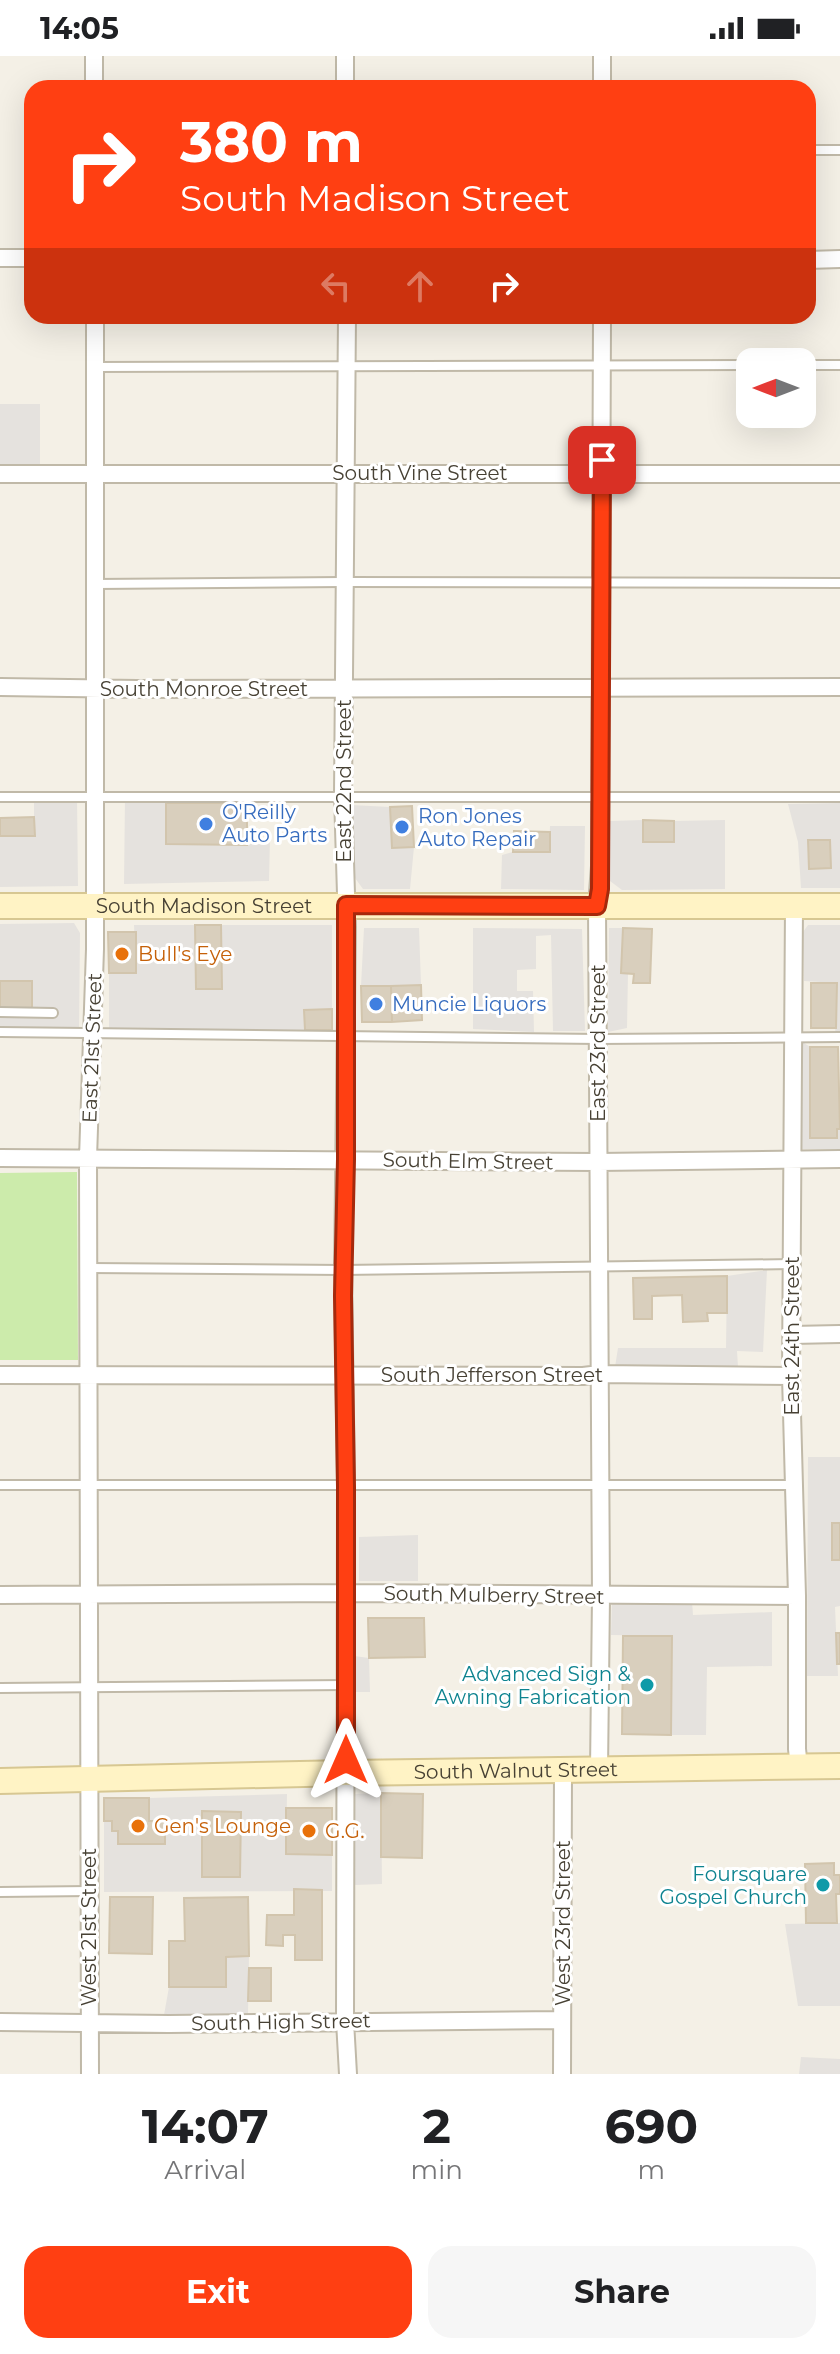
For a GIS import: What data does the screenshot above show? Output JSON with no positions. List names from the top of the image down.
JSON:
{
  "streets": {
    "main road": ["South Madison Street", "South Walnut Street"],
    "street": [
      "South Vine Street",
      "South Monroe Street",
      "East 22nd Street",
      "East 23rd Street",
      "East 21st Street",
      "South Elm Street",
      "East 24th Street",
      "South Jefferson Street",
      "South Mulberry Street",
      "West 23rd Street",
      "West 21st Street",
      "South High Street"
    ]
  },
  "crossings": [
    ["South Vine Street", "East 22nd Street"],
    ["South Vine Street", "East 23rd Street"],
    ["South Vine Street", "East 21st Street"],
    ["South Monroe Street", "East 22nd Street"],
    ["South Monroe Street", "East 23rd Street"],
    ["South Monroe Street", "East 21st Street"],
    ["East 22nd Street", "South Madison Street"],
    ["East 22nd Street", "South Elm Street"],
    ["East 22nd Street", "South Jefferson Street"],
    ["East 22nd Street", "South Mulberry Street"],
    ["East 22nd Street", "South Walnut Street"],
    ["East 22nd Street", "South High Street"],
    ["South Madison Street", "East 23rd Street"],
    ["South Madison Street", "East 21st Street"],
    ["South Madison Street", "East 24th Street"],
    ["East 23rd Street", "South Elm Street"],
    ["East 23rd Street", "South Jefferson Street"],
    ["East 23rd Street", "South Mulberry Street"],
    ["East 23rd Street", "South Walnut Street"],
    ["East 21st Street", "South Elm Street"],
    ["East 21st Street", "South Jefferson Street"],
    ["East 21st Street", "South Mulberry Street"],
    ["East 21st Street", "South Walnut Street"],
    ["East 21st Street", "West 21st Street"],
    ["South Elm Street", "East 24th Street"],
    ["East 24th Street", "South Jefferson Street"],
    ["East 24th Street", "South Mulberry Street"],
    ["East 24th Street", "South Walnut Street"],
    ["South Walnut Street", "West 23rd Street"],
    ["South Walnut Street", "West 21st Street"],
    ["West 23rd Street", "South High Street"],
    ["West 21st Street", "South High Street"]
  ],
  "places": [
    "O'Reilly Auto Parts",
    "Ron Jones Auto Repair",
    "Bull's Eye",
    "Muncie Liquors",
    "Advanced Sign & Awning Fabrication",
    "Gen's Lounge",
    "G.G.",
    "Foursquare Gospel Church"
  ],
  "north": "left",
  "page": {
    "status": "14:05",
    "turn": ["380 m", "South Madison Street"],
    "eta": [
      "14:07",
      "Arrival",
      "2",
      "min",
      "690",
      "m"
    ],
    "buttons": ["Exit", "Share"]
  }
}
